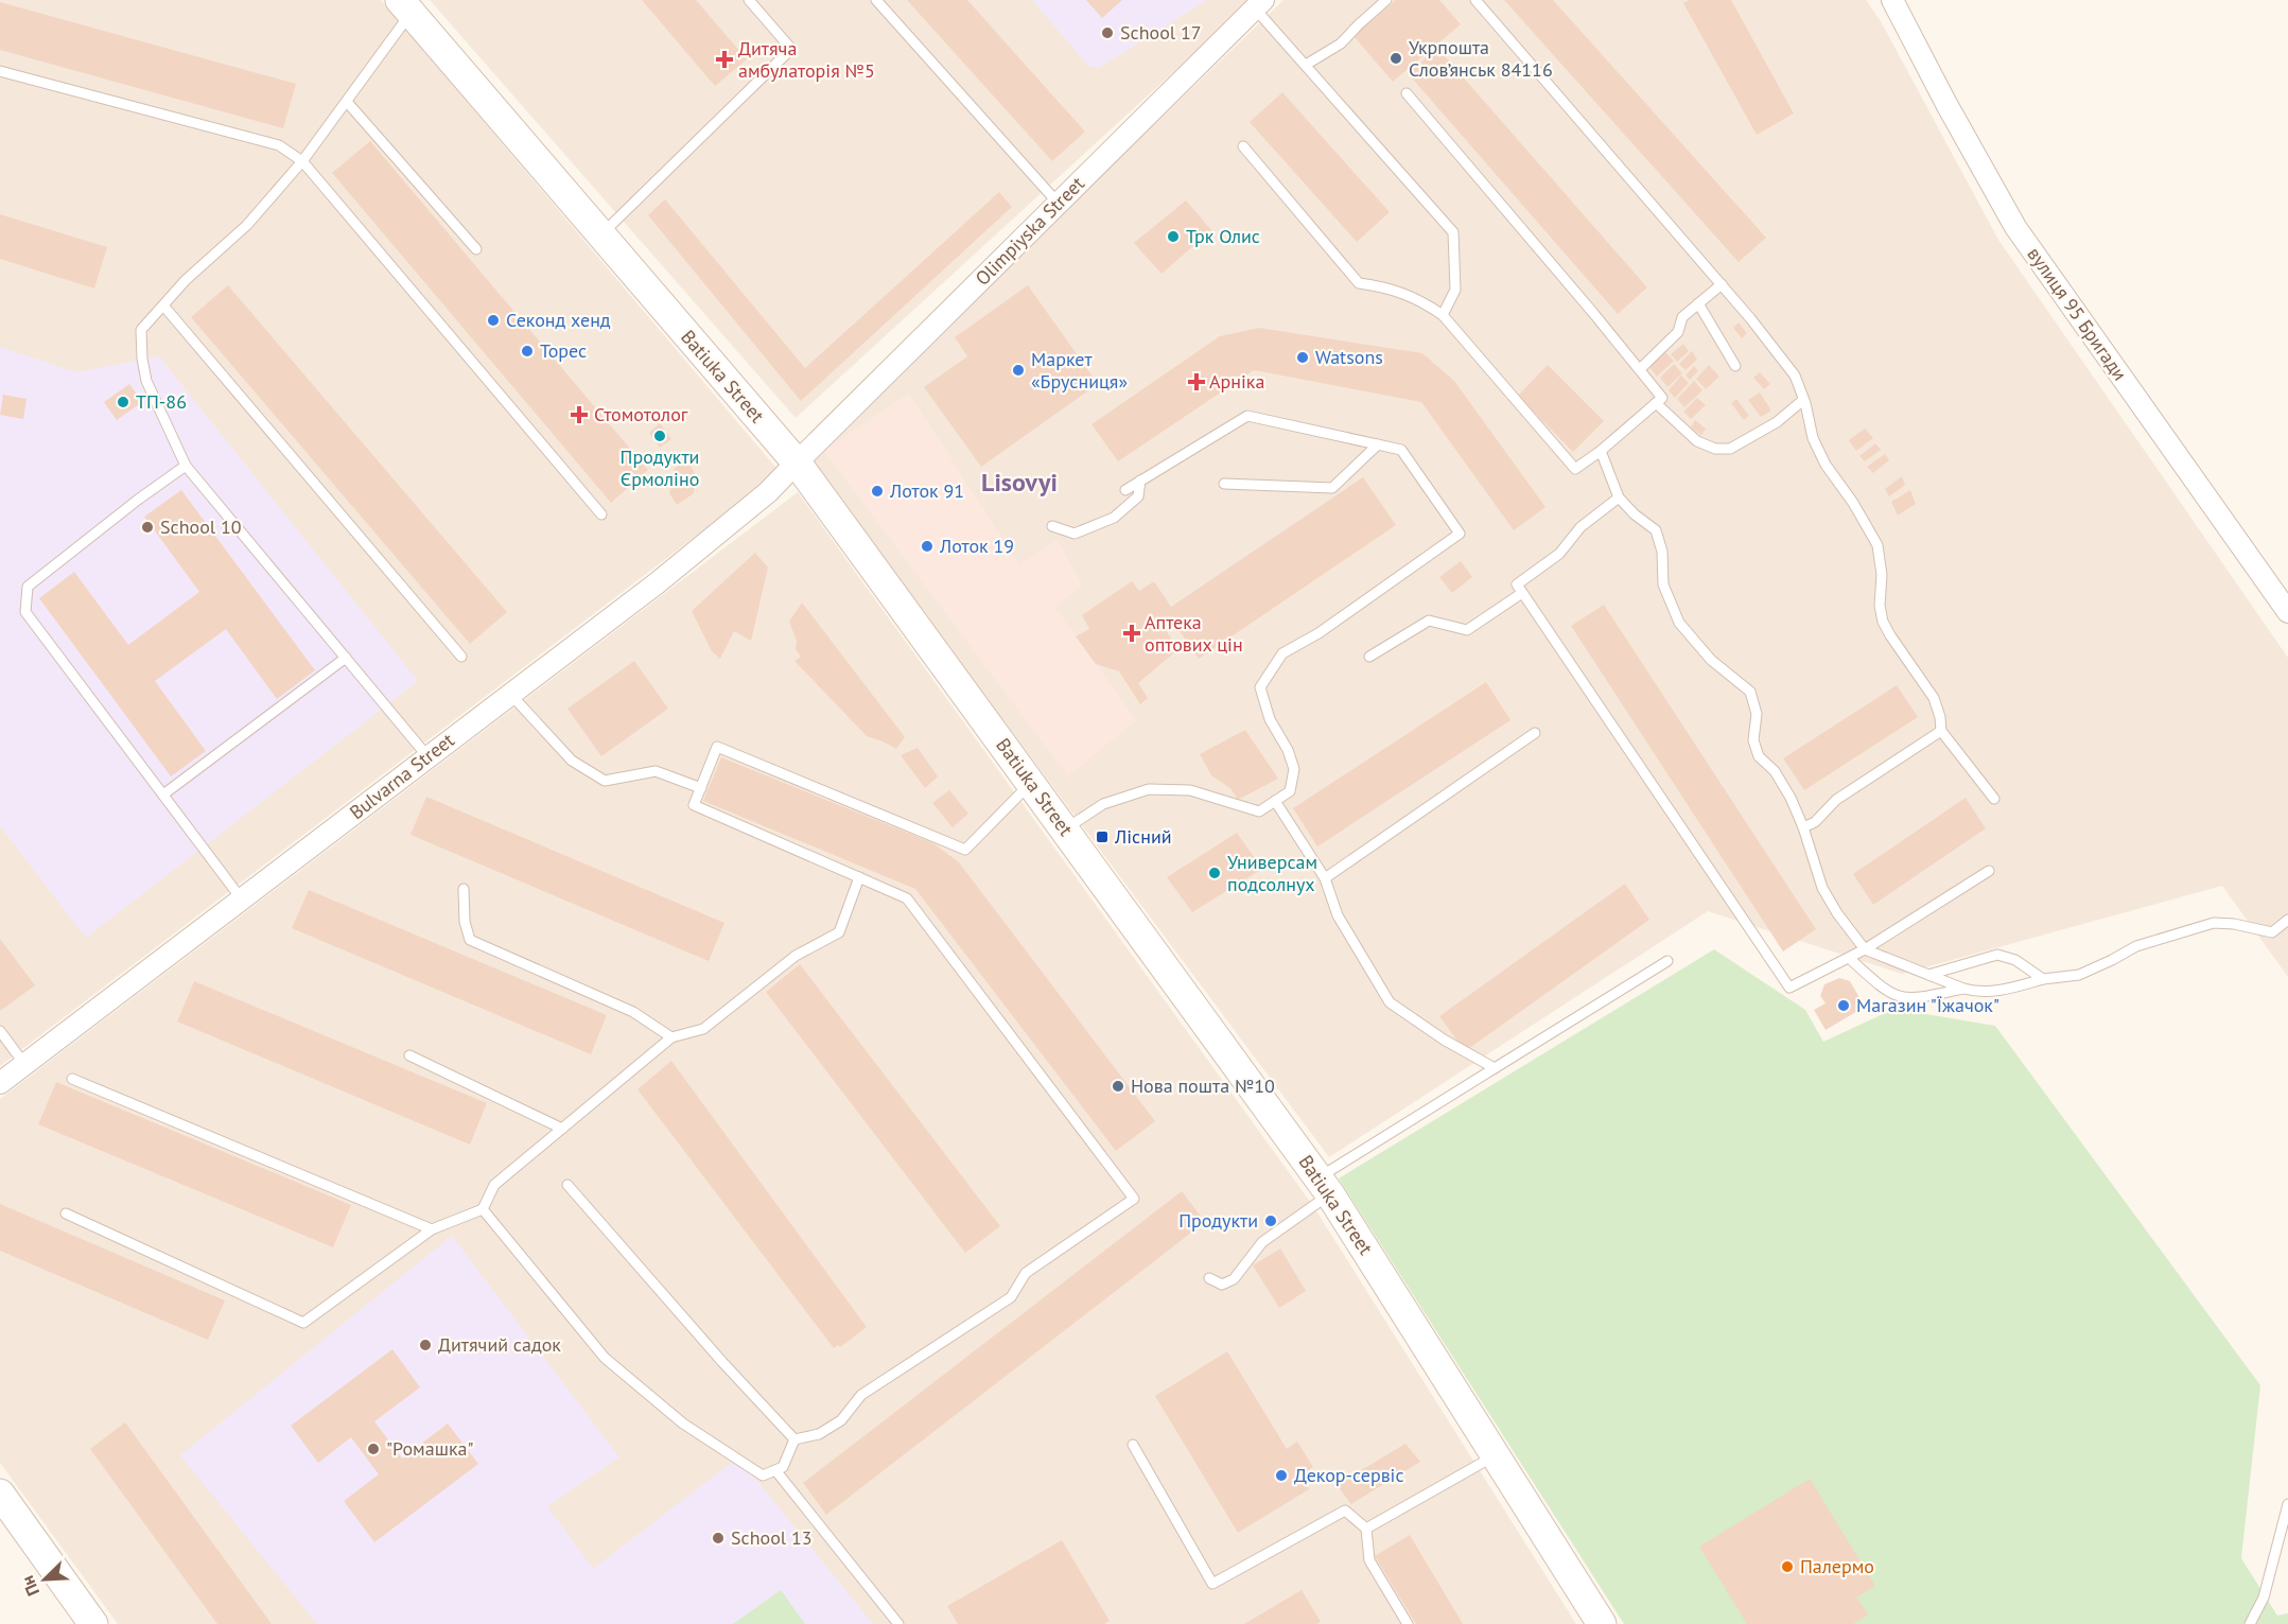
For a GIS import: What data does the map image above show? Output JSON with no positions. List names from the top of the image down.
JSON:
{
  "streets": {
    "street": [
      "Olimpiyska Street",
      "вулиця 95 Бригади",
      "Batiuka Street",
      "Bulvarna Street"
    ]
  },
  "crossings": [
    ["Olimpiyska Street", "Batiuka Street"],
    ["Olimpiyska Street", "Bulvarna Street"],
    ["Batiuka Street", "Bulvarna Street"]
  ],
  "districts": ["Lisovyi"],
  "places": {
    "other": [
      "School 17",
      "Укрпошта Слов’янськ 84116",
      "Трк Олис",
      "Секонд хенд",
      "Торес",
      "Watsons",
      "Маркет «Брусниця»",
      "ТП-86",
      "Продукти Єрмоліно",
      "Лоток 91",
      "School 10",
      "Лоток 19",
      "Универсам подсолнух",
      "Магазин \"Їжачок\"",
      "Нова пошта №10",
      "Продукти",
      "Дитячий садок",
      "\"Ромашка\"",
      "Декор-сервіс",
      "School 13",
      "Палермо"
    ],
    "health": [
      "Дитяча амбулаторія №5",
      "Арніка",
      "Стомотолог",
      "Аптека оптових цін"
    ],
    "transit": ["Лісний"]
  },
  "north": "bottom left"
}
